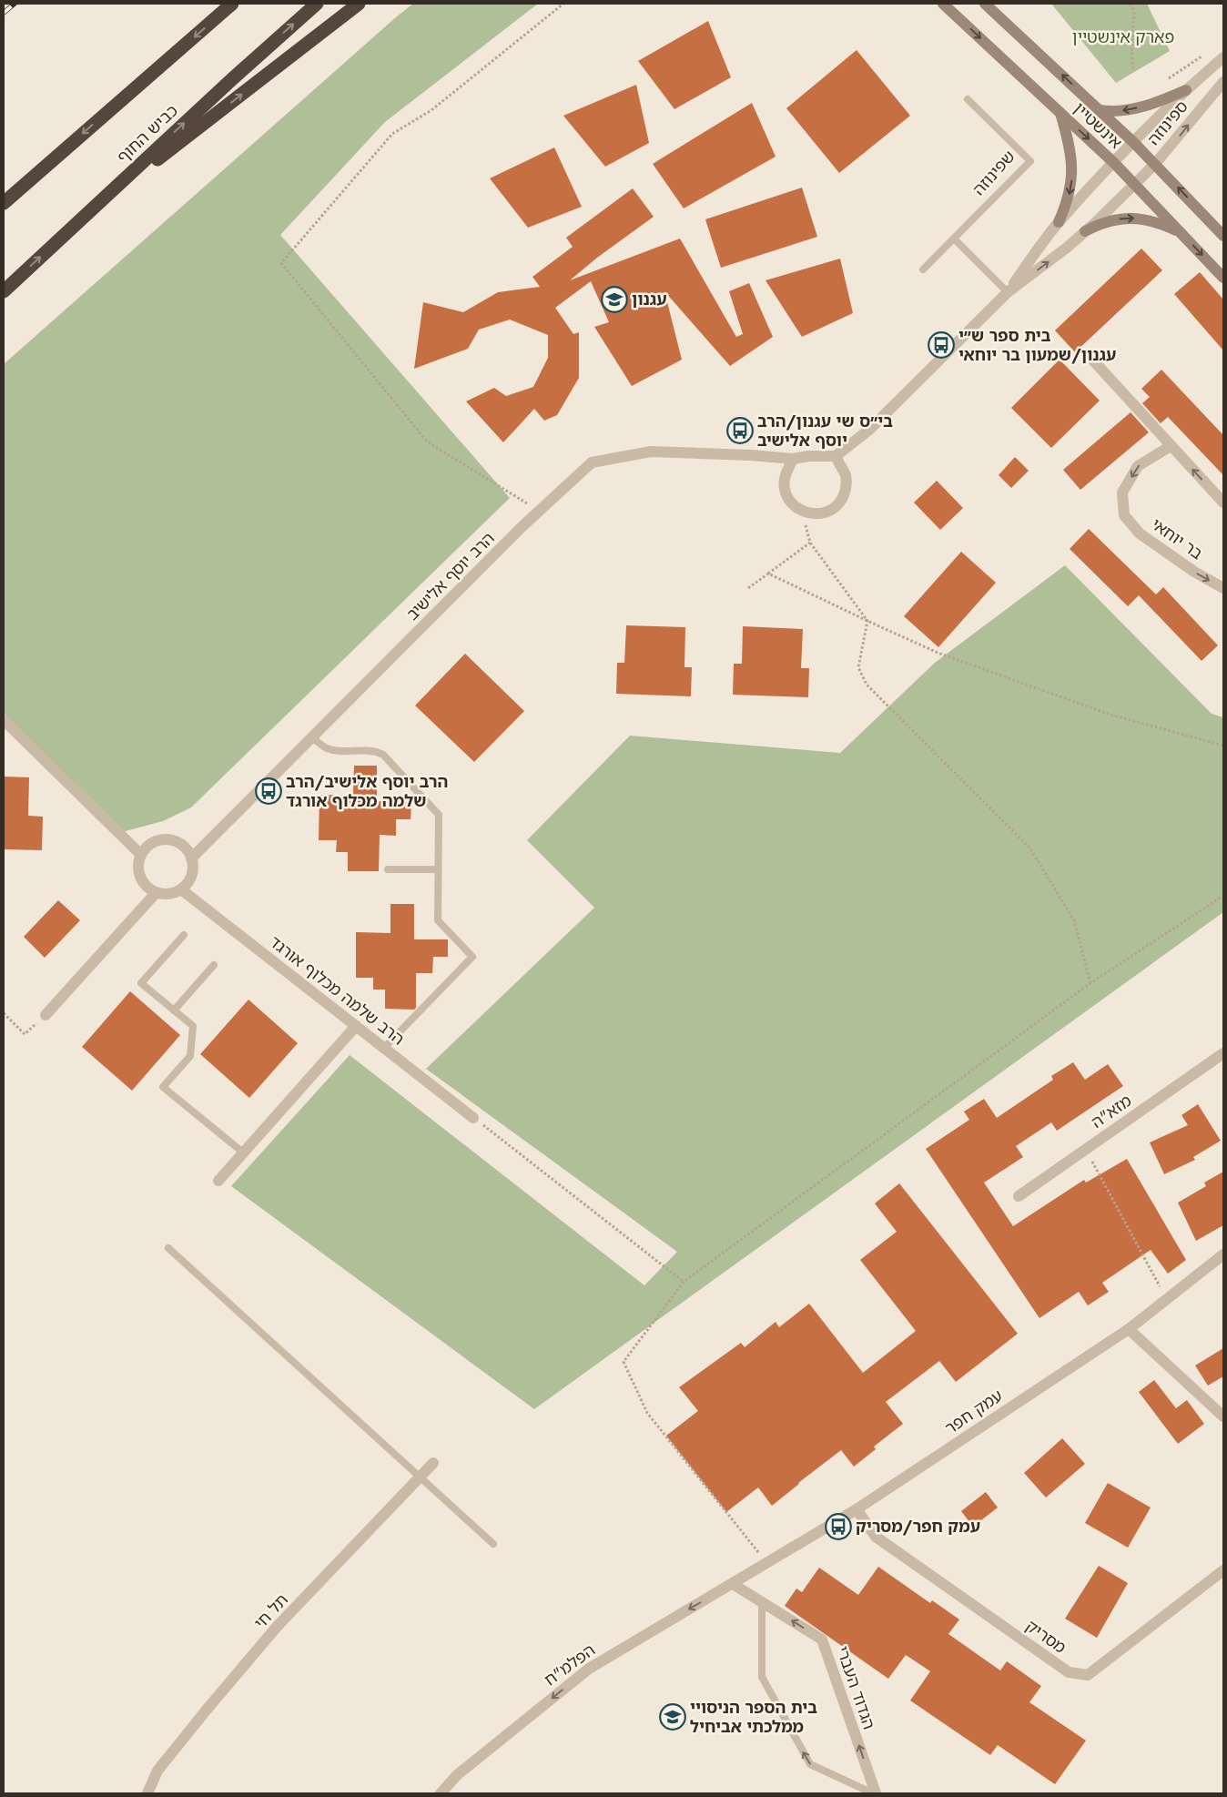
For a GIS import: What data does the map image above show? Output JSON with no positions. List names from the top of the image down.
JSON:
{
  "streets": {
    "highway": ["כביש החוף"],
    "main road": ["אינשטיין"],
    "street": [
      "ספינוזה",
      "בר יוחאי",
      "הרב יוסף אלישיב",
      "הרב שלמה מכלוף אורגד",
      "מזא\"ה",
      "עמק חפר",
      "תל חי",
      "מסריק",
      "הפלמ\"ח",
      "הגדוד העברי"
    ],
    "lane": ["שפינוזה"]
  },
  "crossings": [
    ["ספינוזה", "אינשטיין"],
    ["הרב יוסף אלישיב", "הרב שלמה מכלוף אורגד"],
    ["עמק חפר", "מסריק"],
    ["עמק חפר", "הפלמ\"ח"],
    ["עמק חפר", "הגדוד העברי"],
    ["הפלמ\"ח", "הגדוד העברי"]
  ],
  "one_way": ["הפלמ\"ח", "הגדוד העברי"],
  "parks": ["פארק אינשטיין"],
  "places": {
    "school or university": ["עגנון", "בית הספר הניסויי ממלכתי אביחיל"],
    "bus stop": [
      "בית ספר ש״י עגנון/שמעון בר יוחאי",
      "בי״ס שי עגנון/הרב יוסף אלישיב",
      "הרב יוסף אלישיב/הרב שלמה מכלוף אורגד",
      "עמק חפר/מסריק"
    ]
  }
}
